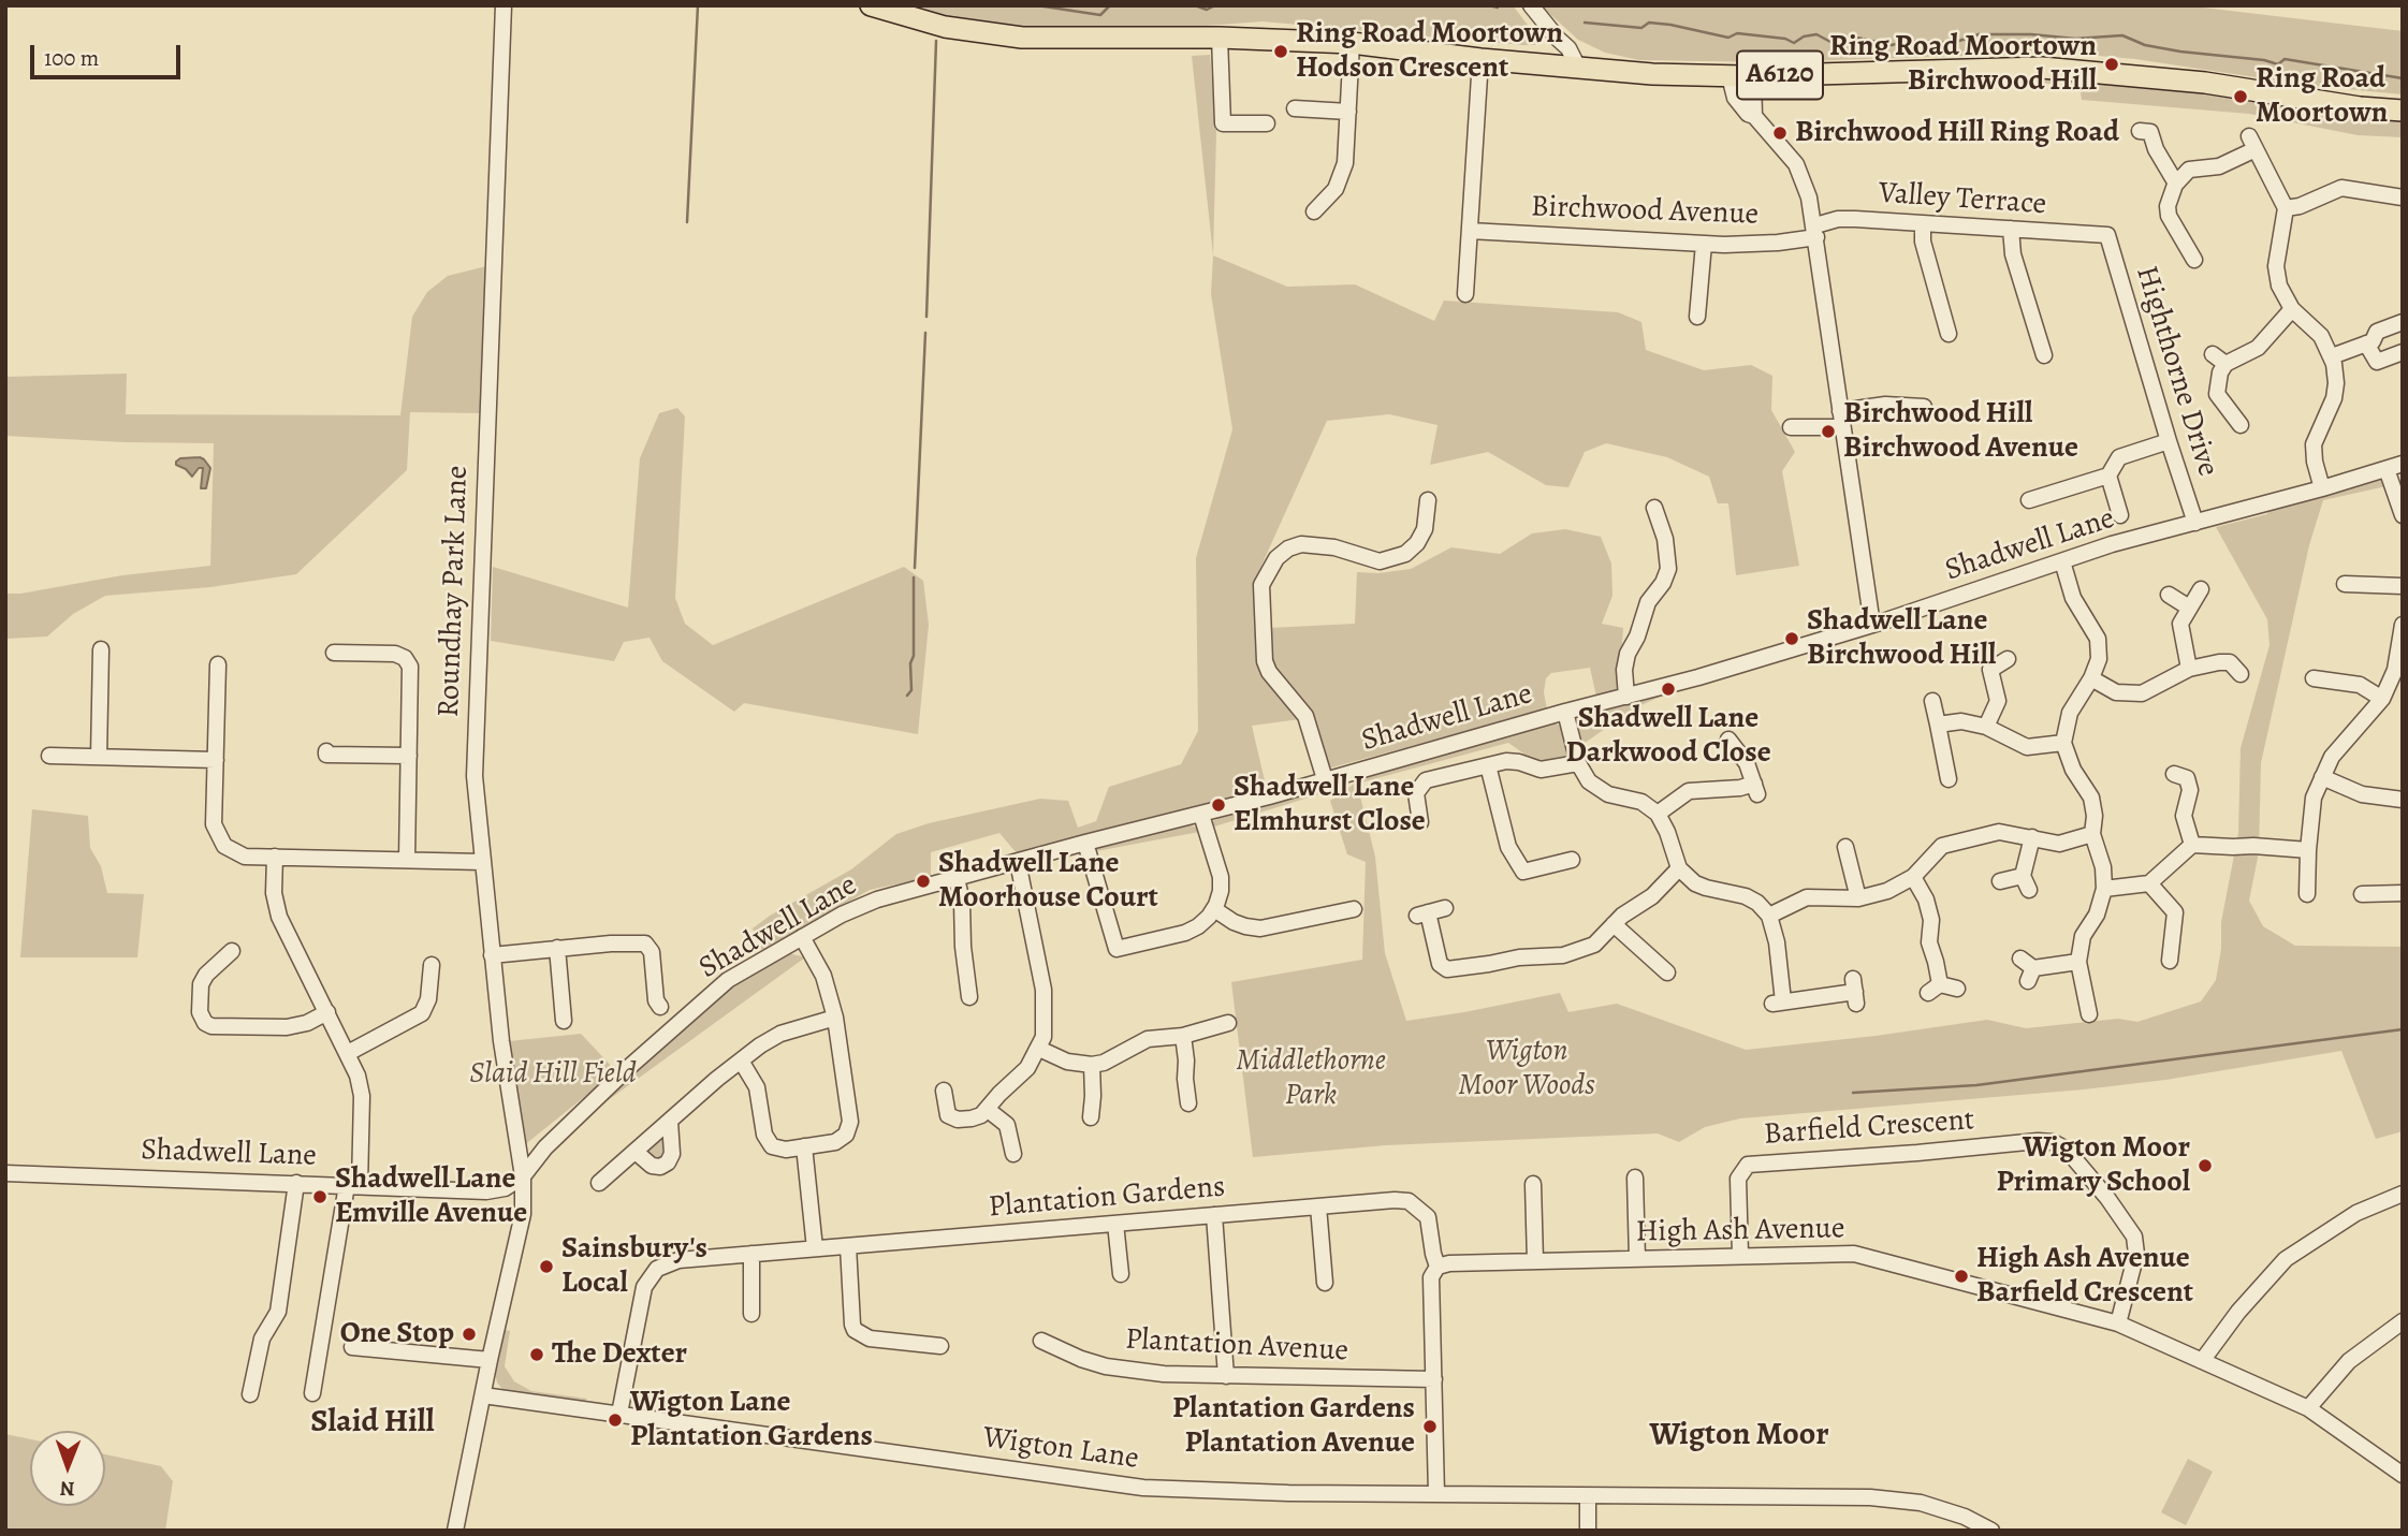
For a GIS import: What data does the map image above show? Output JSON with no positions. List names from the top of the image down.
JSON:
{
  "streets": {
    "highway": ["A6120"],
    "street": [
      "Valley Terrace",
      "Birchwood Avenue",
      "Highthorne Drive",
      "Shadwell Lane",
      "Roundhay Park Lane",
      "Barfield Crescent",
      "Plantation Gardens",
      "High Ash Avenue",
      "Plantation Avenue",
      "Wigton Lane"
    ]
  },
  "crossings": [
    ["Valley Terrace", "Birchwood Avenue"],
    ["Valley Terrace", "Highthorne Drive"],
    ["Highthorne Drive", "Shadwell Lane"],
    ["Shadwell Lane", "Roundhay Park Lane"],
    ["Roundhay Park Lane", "Wigton Lane"],
    ["Barfield Crescent", "High Ash Avenue"],
    ["Plantation Gardens", "High Ash Avenue"],
    ["Plantation Gardens", "Plantation Avenue"],
    ["Plantation Gardens", "Wigton Lane"]
  ],
  "districts": ["Slaid Hill", "Wigton Moor"],
  "parks": ["Wigton Moor Woods", "Middlethorne Park", "Slaid Hill Field"],
  "places": [
    "Ring Road Moortown Hodson Crescent",
    "Ring Road Moortown Birchwood Hill",
    "Ring Road Moortown",
    "Birchwood Hill Ring Road",
    "Birchwood Hill Birchwood Avenue",
    "Shadwell Lane Birchwood Hill",
    "Shadwell Lane Darkwood Close",
    "Shadwell Lane Elmhurst Close",
    "Shadwell Lane Moorhouse Court",
    "Wigton Moor Primary School",
    "Shadwell Lane Emville Avenue",
    "Sainsbury's Local",
    "High Ash Avenue Barfield Crescent",
    "One Stop",
    "The Dexter",
    "Wigton Lane Plantation Gardens",
    "Plantation Gardens Plantation Avenue"
  ],
  "scale_bar": "100 m",
  "north": "bottom"
}
